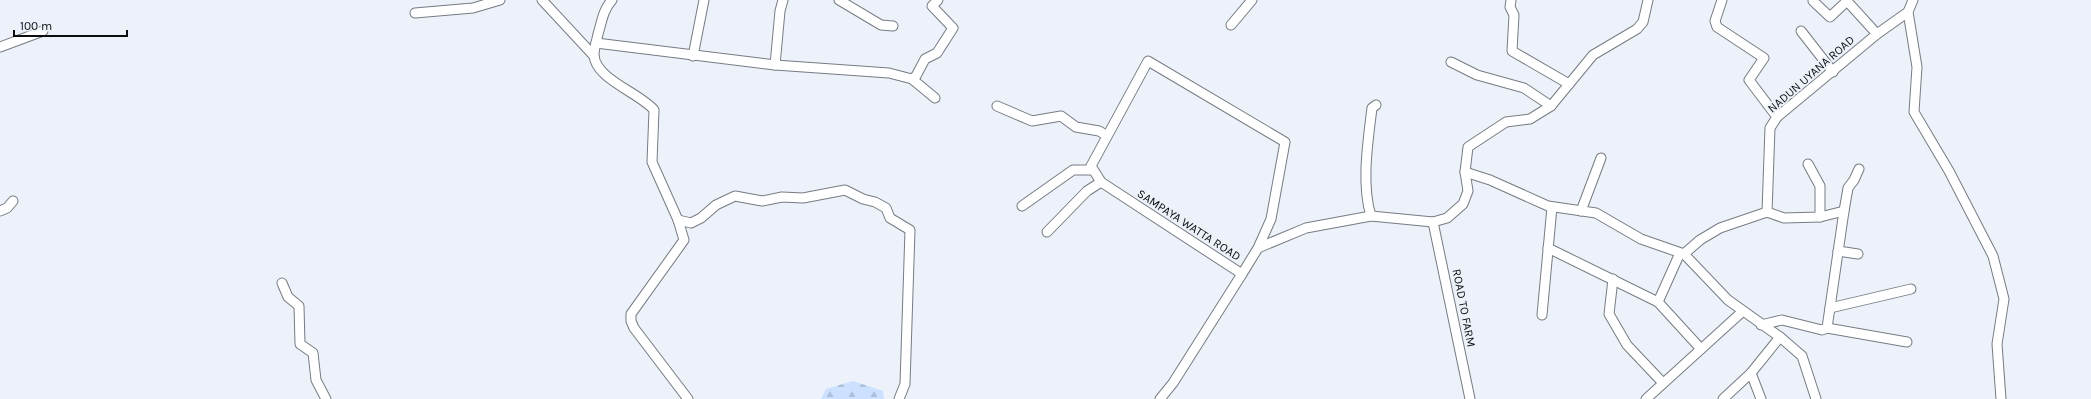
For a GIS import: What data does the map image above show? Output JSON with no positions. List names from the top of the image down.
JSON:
{
  "streets": {
    "street": ["NADUN UYANA ROAD", "SAMPAYA WATTA ROAD", "ROAD TO FARM"]
  },
  "crossings": [
    ["SAMPAYA WATTA ROAD", "ROAD TO FARM"]
  ],
  "scale_bar": "100 m"
}
